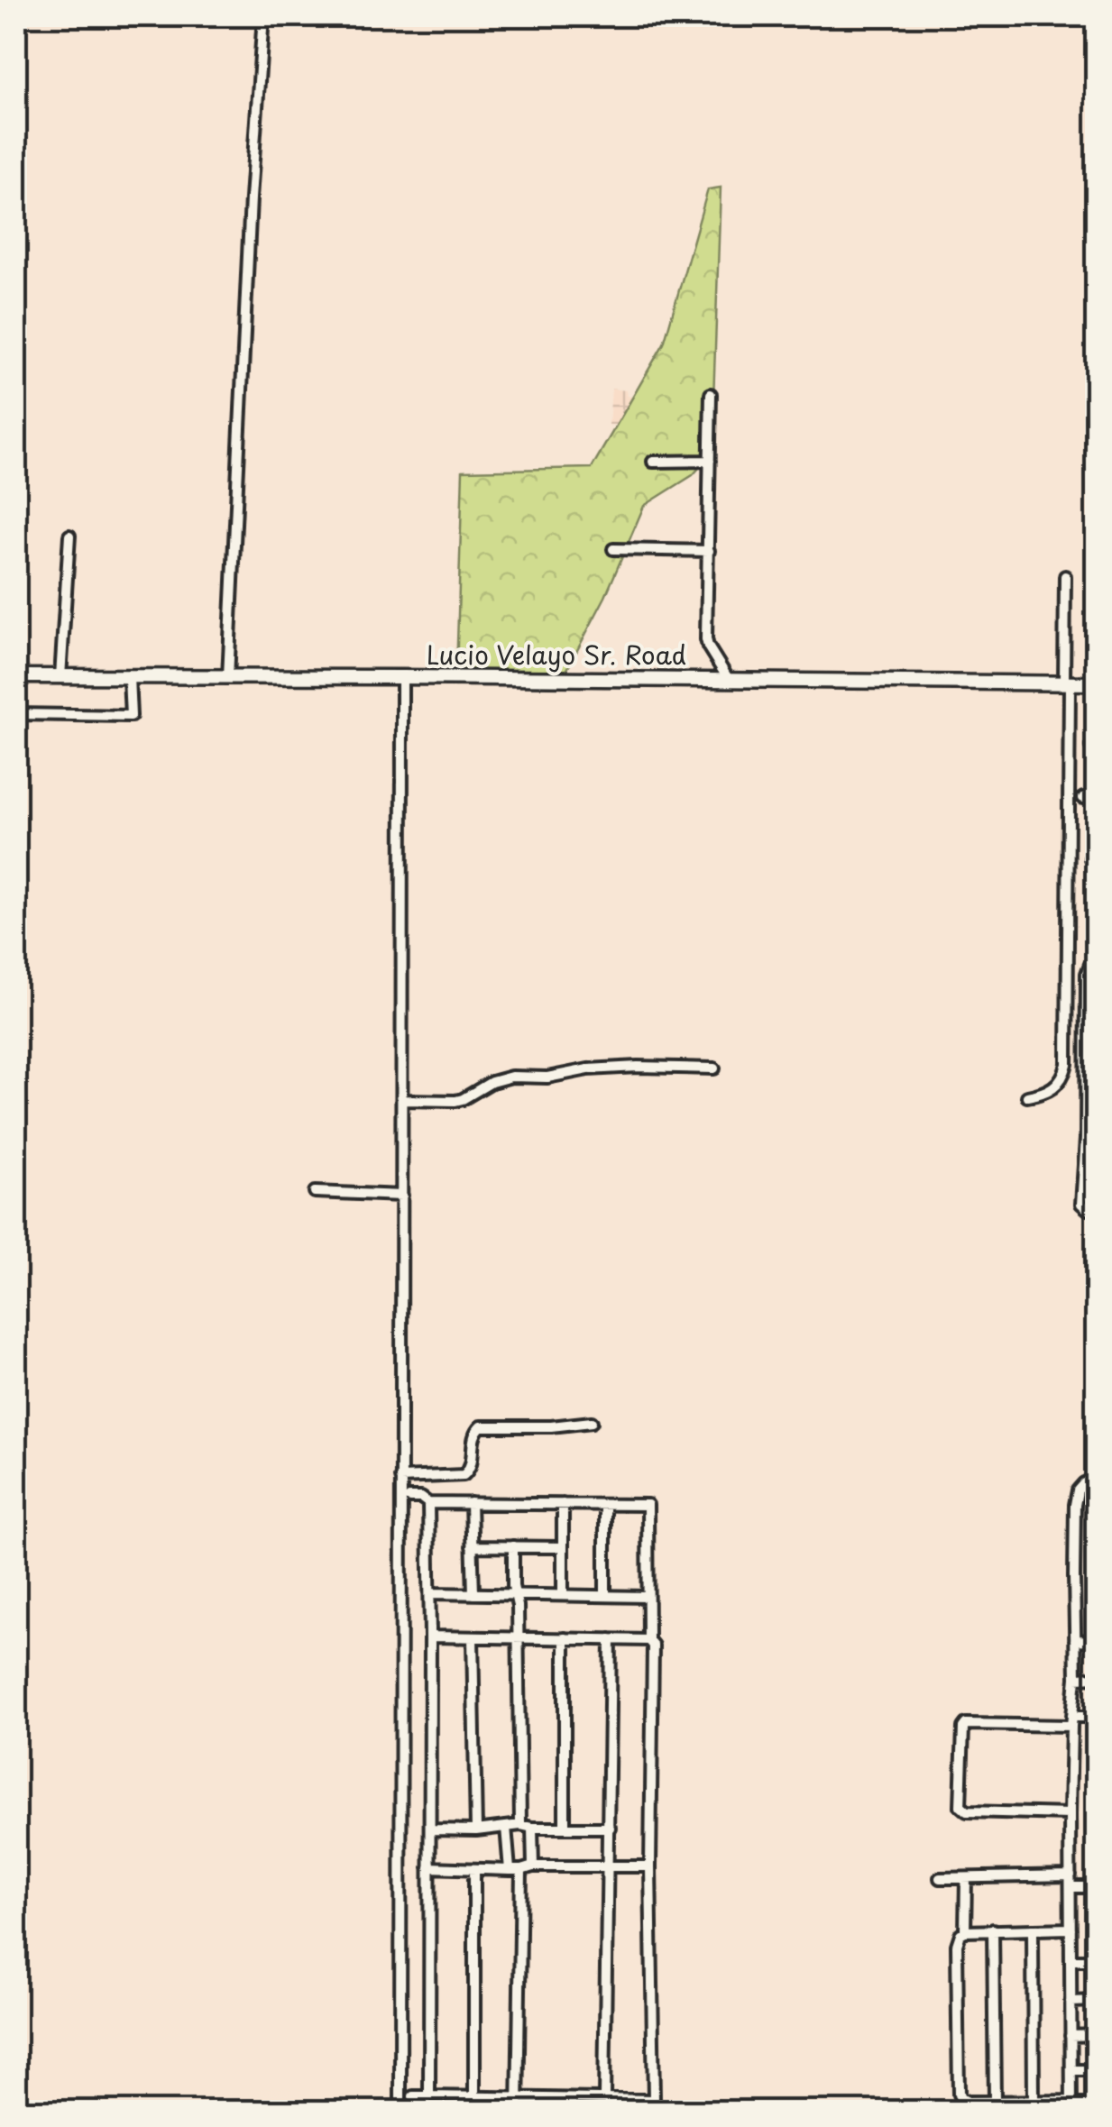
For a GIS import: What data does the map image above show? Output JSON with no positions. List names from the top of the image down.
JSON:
{
  "streets": {
    "main road": ["Lucio Velayo Sr. Road"]
  }
}
